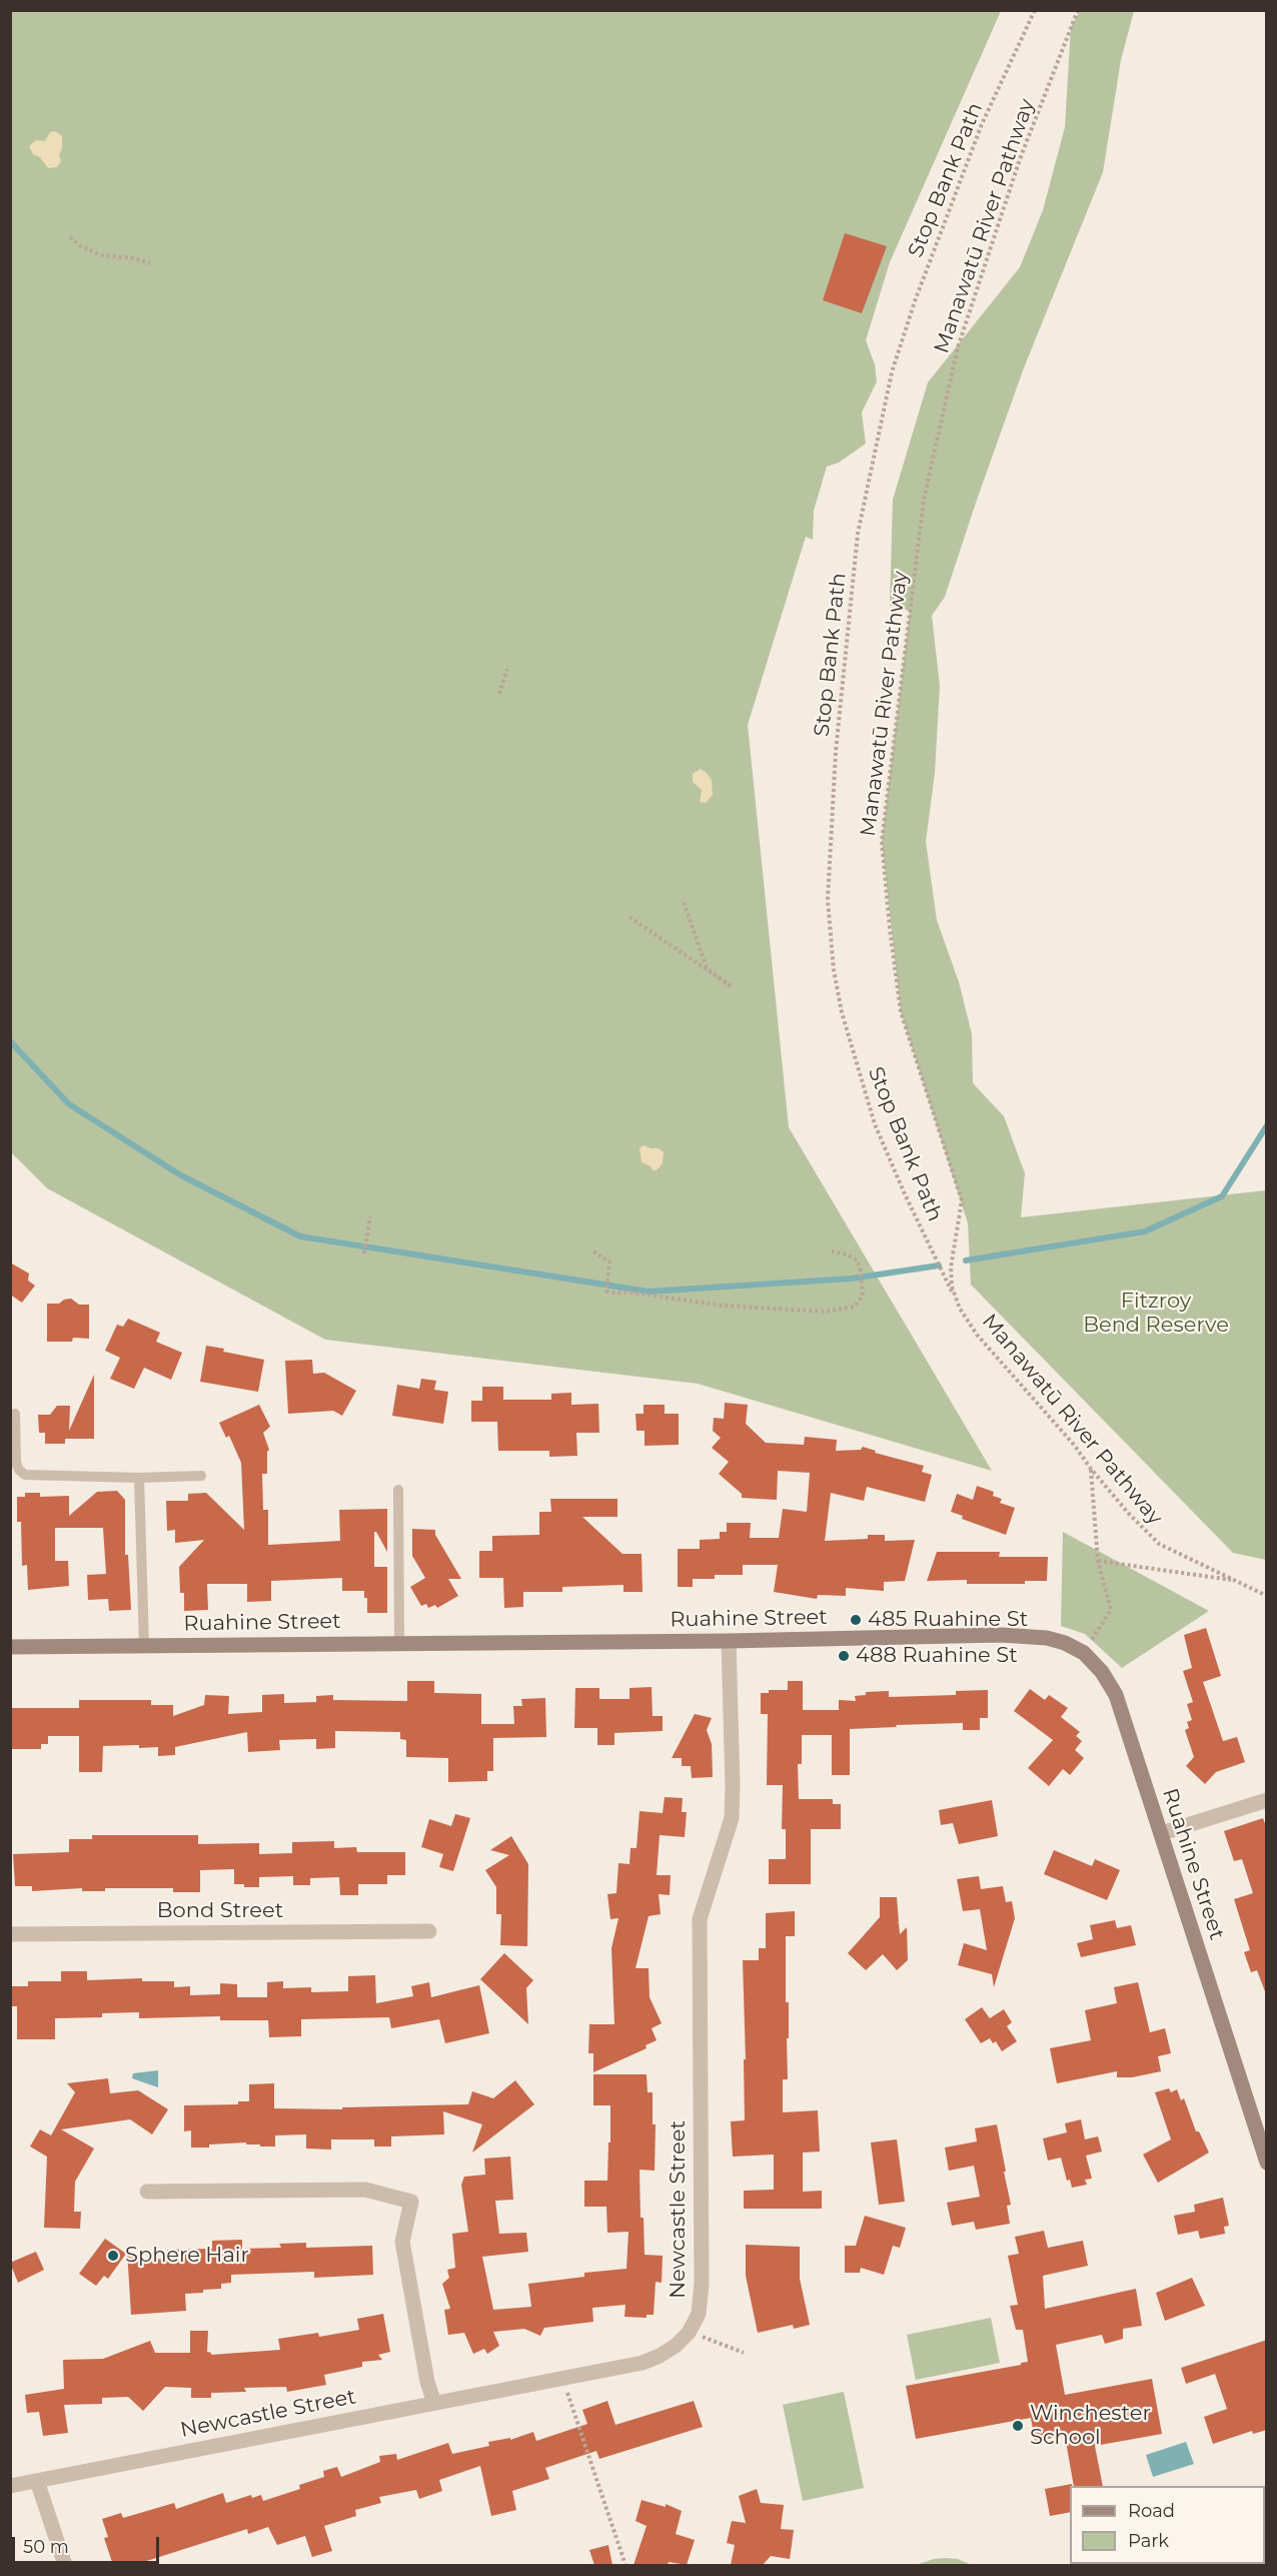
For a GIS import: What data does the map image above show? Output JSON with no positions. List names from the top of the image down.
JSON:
{
  "streets": {
    "street": ["Ruahine Street", "Bond Street", "Newcastle Street"],
    "path": ["Stop Bank Path", "Manawatū River Pathway"]
  },
  "crossings": [
    ["Stop Bank Path", "Manawatū River Pathway"],
    ["Ruahine Street", "Newcastle Street"]
  ],
  "parks": ["Fitzroy Bend Reserve"],
  "places": [
    "485 Ruahine St",
    "488 Ruahine St",
    "Sphere Hair",
    "Winchester School"
  ],
  "legend": ["Road", "Park"],
  "scale_bar": "50 m"
}
